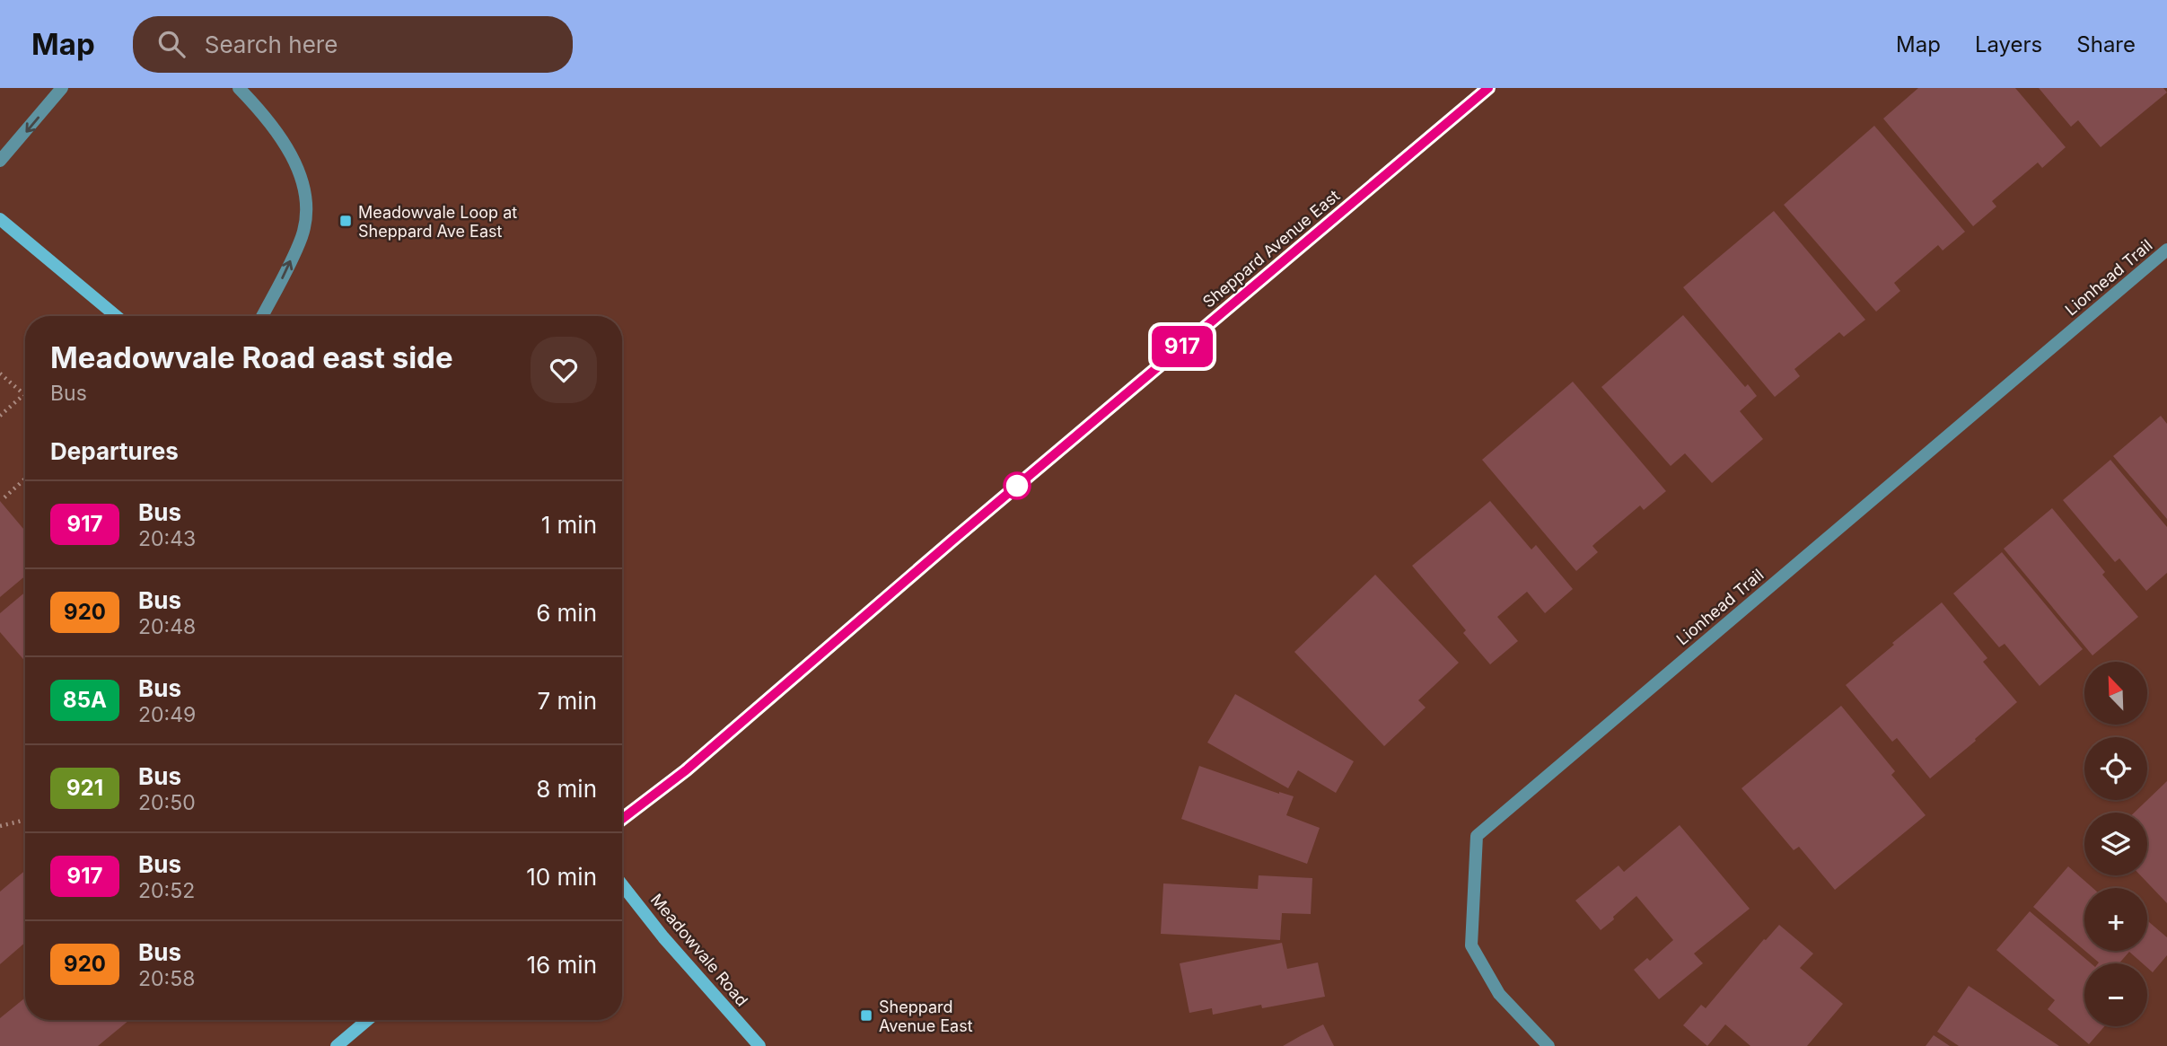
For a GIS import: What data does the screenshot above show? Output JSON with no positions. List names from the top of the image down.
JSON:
{
  "streets": {
    "main road": ["Sheppard Avenue East", "Meadowvale Road"],
    "street": ["Lionhead Trail"]
  },
  "places": {
    "transit": ["Meadowvale Loop at Sheppard Ave East", "Sheppard Avenue East"]
  },
  "lines": ["bus line 917"],
  "north": "top left",
  "page": {
    "header": "Map",
    "search": "Search here",
    "nav": ["Map", "Layers", "Share"],
    "on_map": "917",
    "heading": [
      ["Meadowvale Road east side", "Bus"],
      "Departures"
    ],
    "list": [
      {
        "mark": "917",
        "name": "Bus",
        "note": "20:43",
        "value": "1 min"
      },
      {
        "mark": "920",
        "name": "Bus",
        "note": "20:48",
        "value": "6 min"
      },
      {
        "mark": "85A",
        "name": "Bus",
        "note": "20:49",
        "value": "7 min"
      },
      {
        "mark": "921",
        "name": "Bus",
        "note": "20:50",
        "value": "8 min"
      },
      {
        "mark": "917",
        "name": "Bus",
        "note": "20:52",
        "value": "10 min"
      },
      {
        "mark": "920",
        "name": "Bus",
        "note": "20:58",
        "value": "16 min"
      }
    ],
    "map_buttons": ["+", "−"]
  }
}
